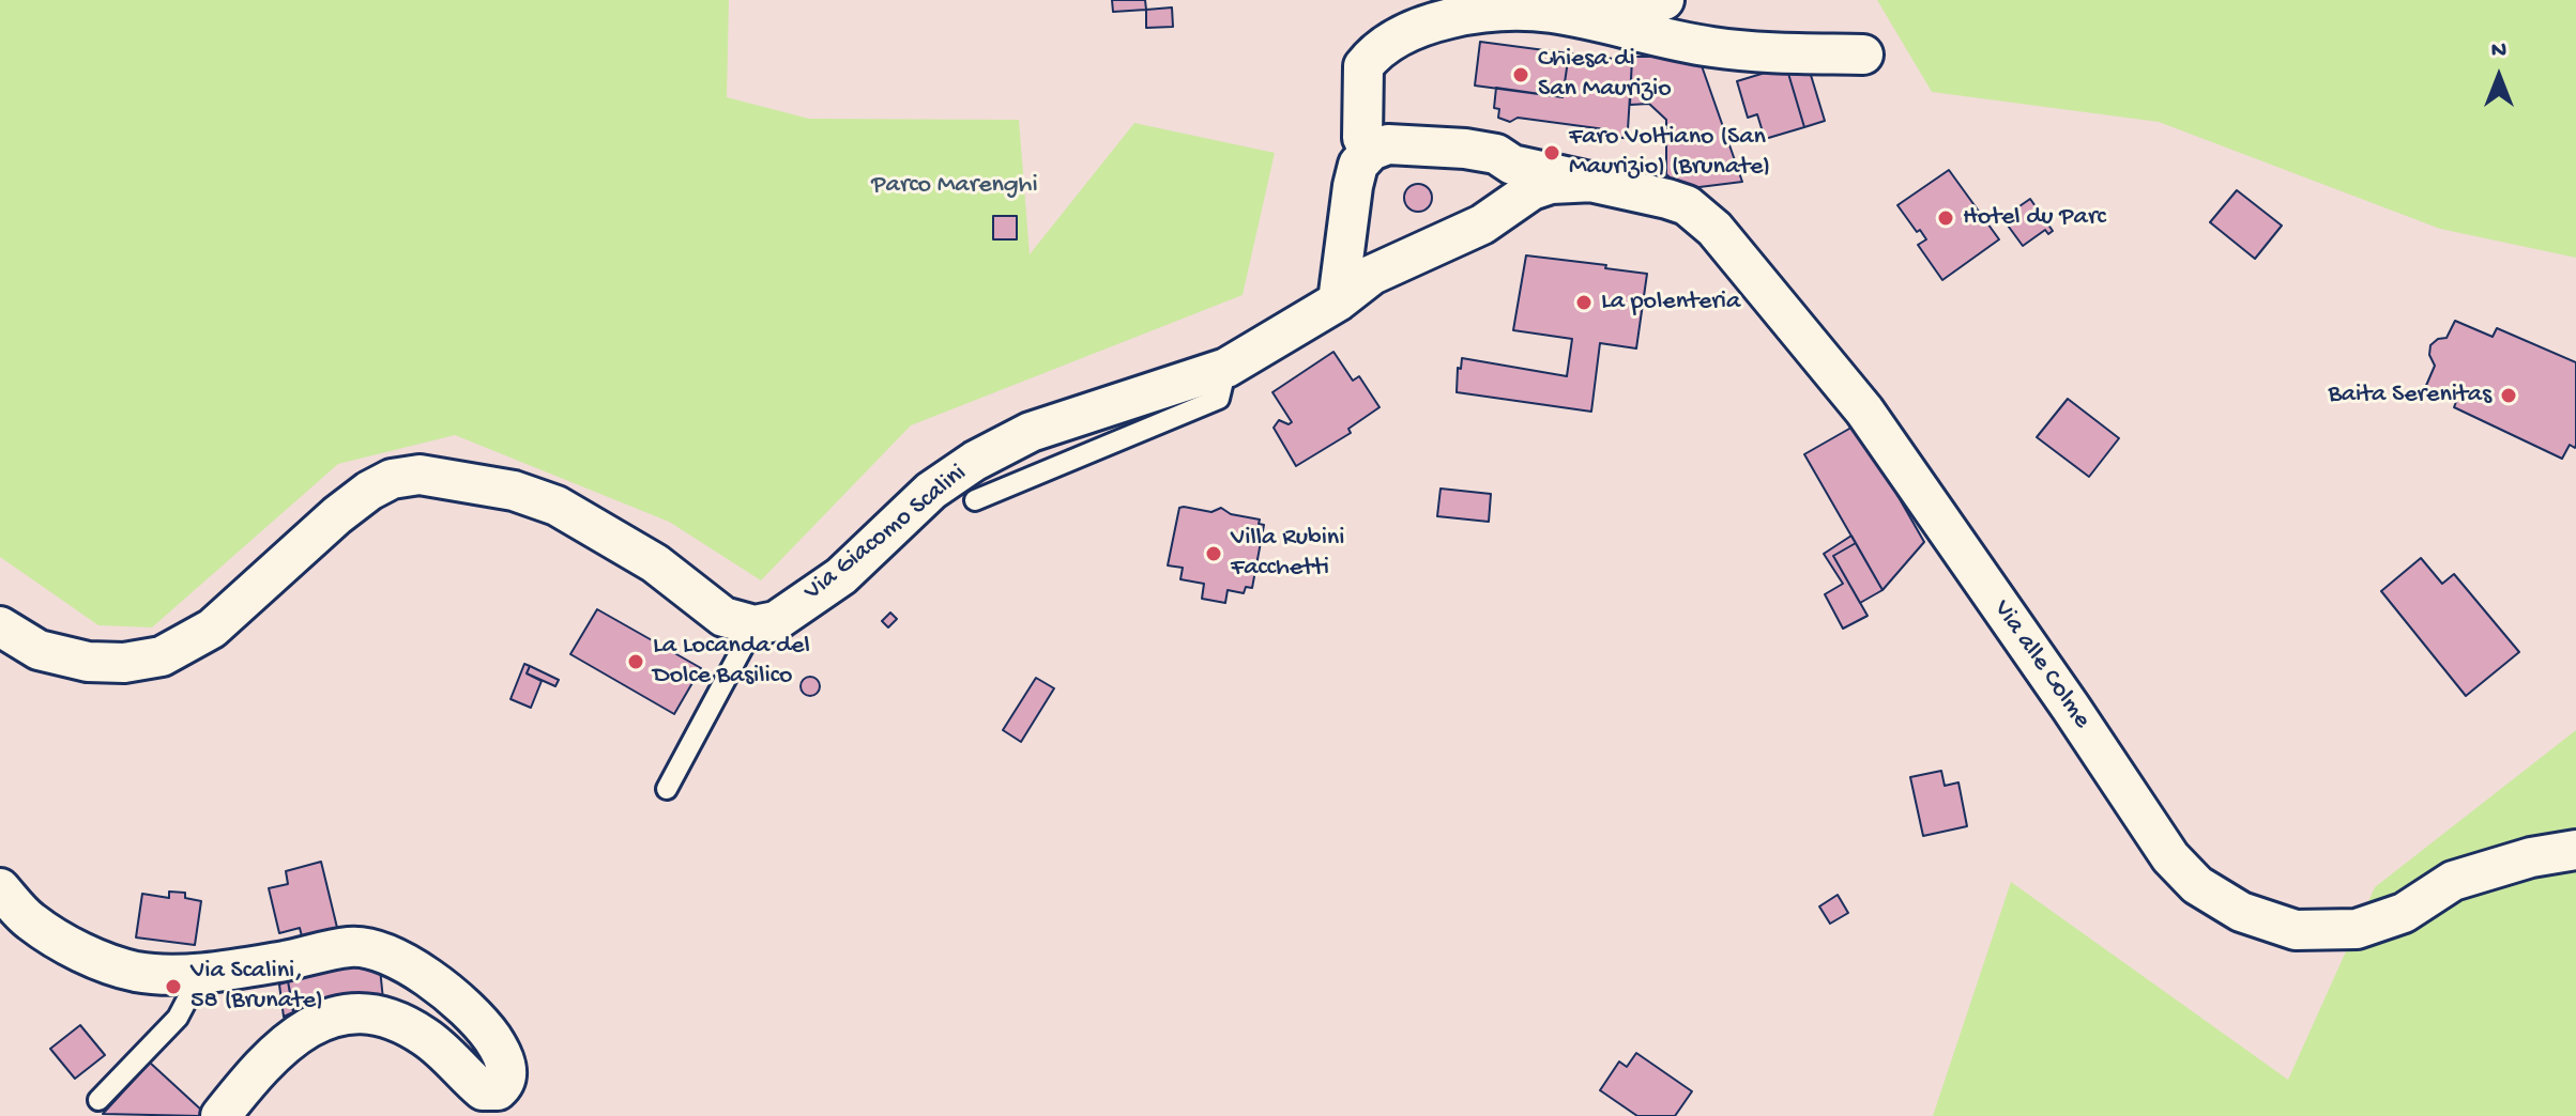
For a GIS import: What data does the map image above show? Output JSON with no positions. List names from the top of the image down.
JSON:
{
  "streets": {
    "street": ["Via Giacomo Scalini", "Via alle Colme"]
  },
  "crossings": [
    ["Via Giacomo Scalini", "Via alle Colme"]
  ],
  "parks": ["Parco Marenghi"],
  "places": [
    "Chiesa di San Maurizio",
    "Faro Voltiano (San Maurizio) (Brunate)",
    "Hotel du Parc",
    "La polenteria",
    "Baita Serenitas",
    "Villa Rubini Facchetti",
    "La Locanda del Dolce Basilico",
    "Via Scalini, 58 (Brunate)"
  ],
  "north": "top"
}
